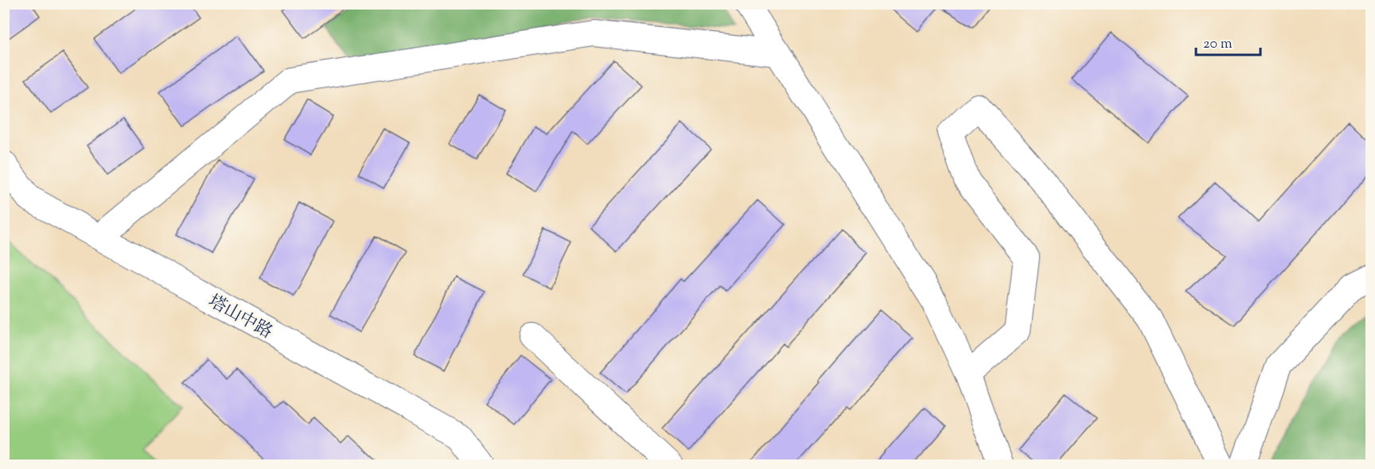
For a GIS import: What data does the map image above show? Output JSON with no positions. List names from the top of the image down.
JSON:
{
  "streets": {
    "street": ["塔山中路"]
  },
  "scale_bar": "20 m"
}
